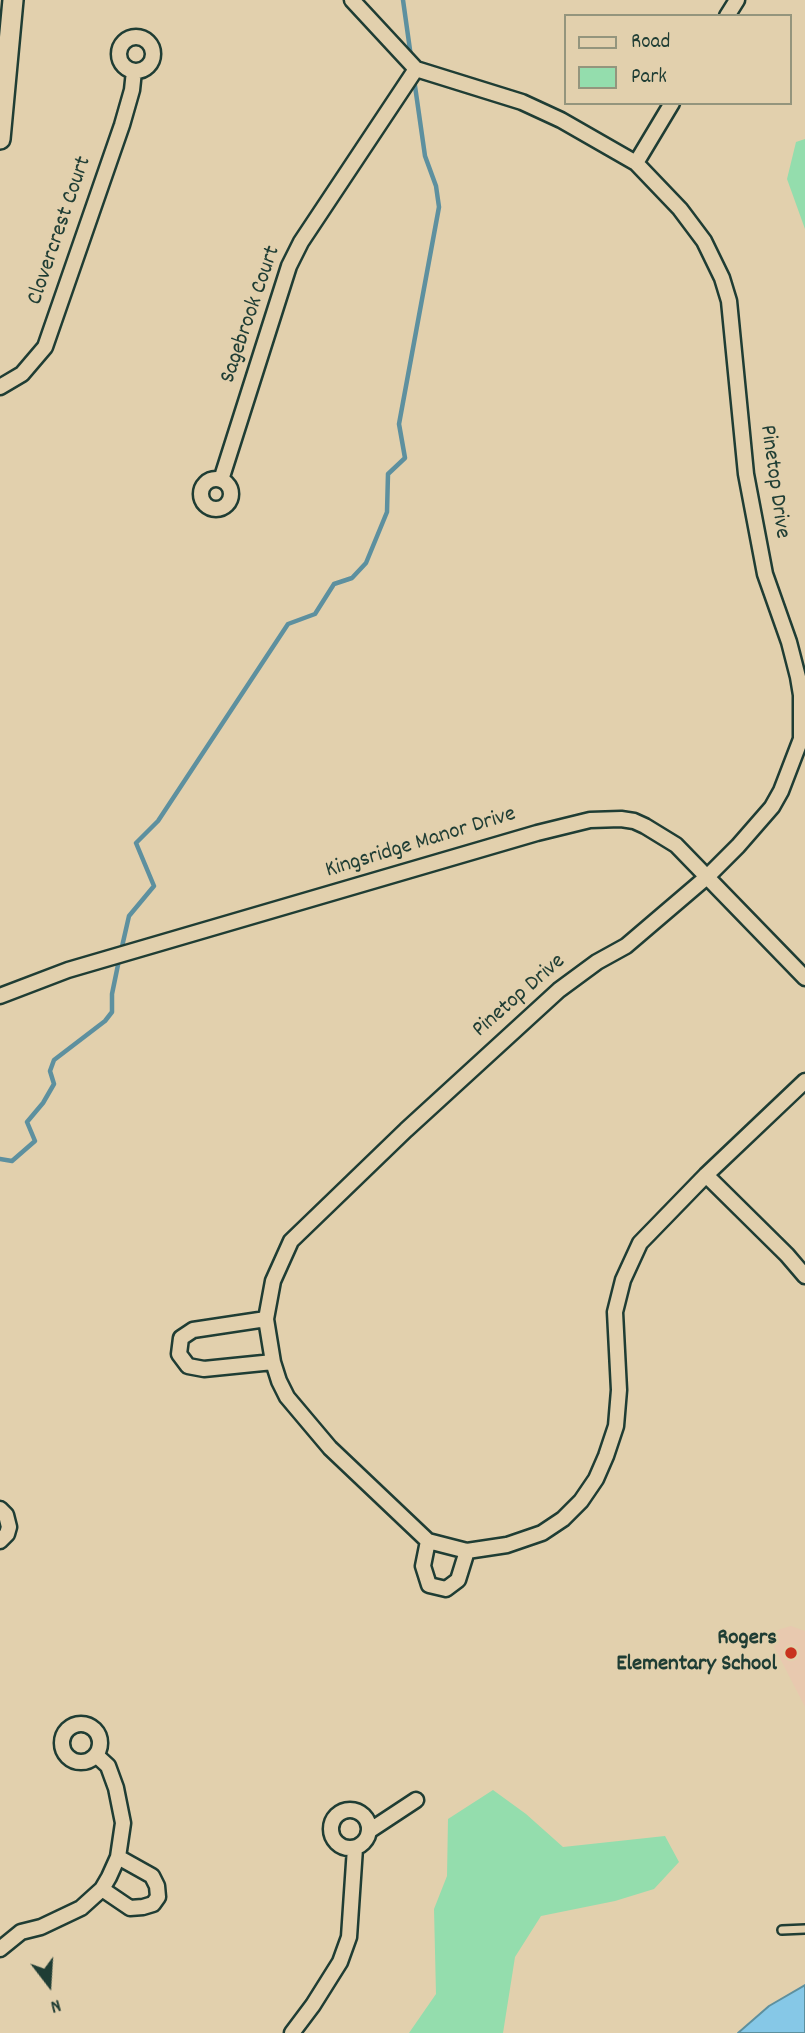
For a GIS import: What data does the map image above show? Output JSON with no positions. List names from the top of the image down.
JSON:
{
  "streets": {
    "street": [
      "Clovercrest Court",
      "Sagebrook Court",
      "Pinetop Drive",
      "Kingsridge Manor Drive"
    ]
  },
  "crossings": [
    ["Sagebrook Court", "Pinetop Drive"],
    ["Pinetop Drive", "Kingsridge Manor Drive"]
  ],
  "places": ["Rogers Elementary School"],
  "legend": ["Road", "Park"],
  "north": "bottom"
}
